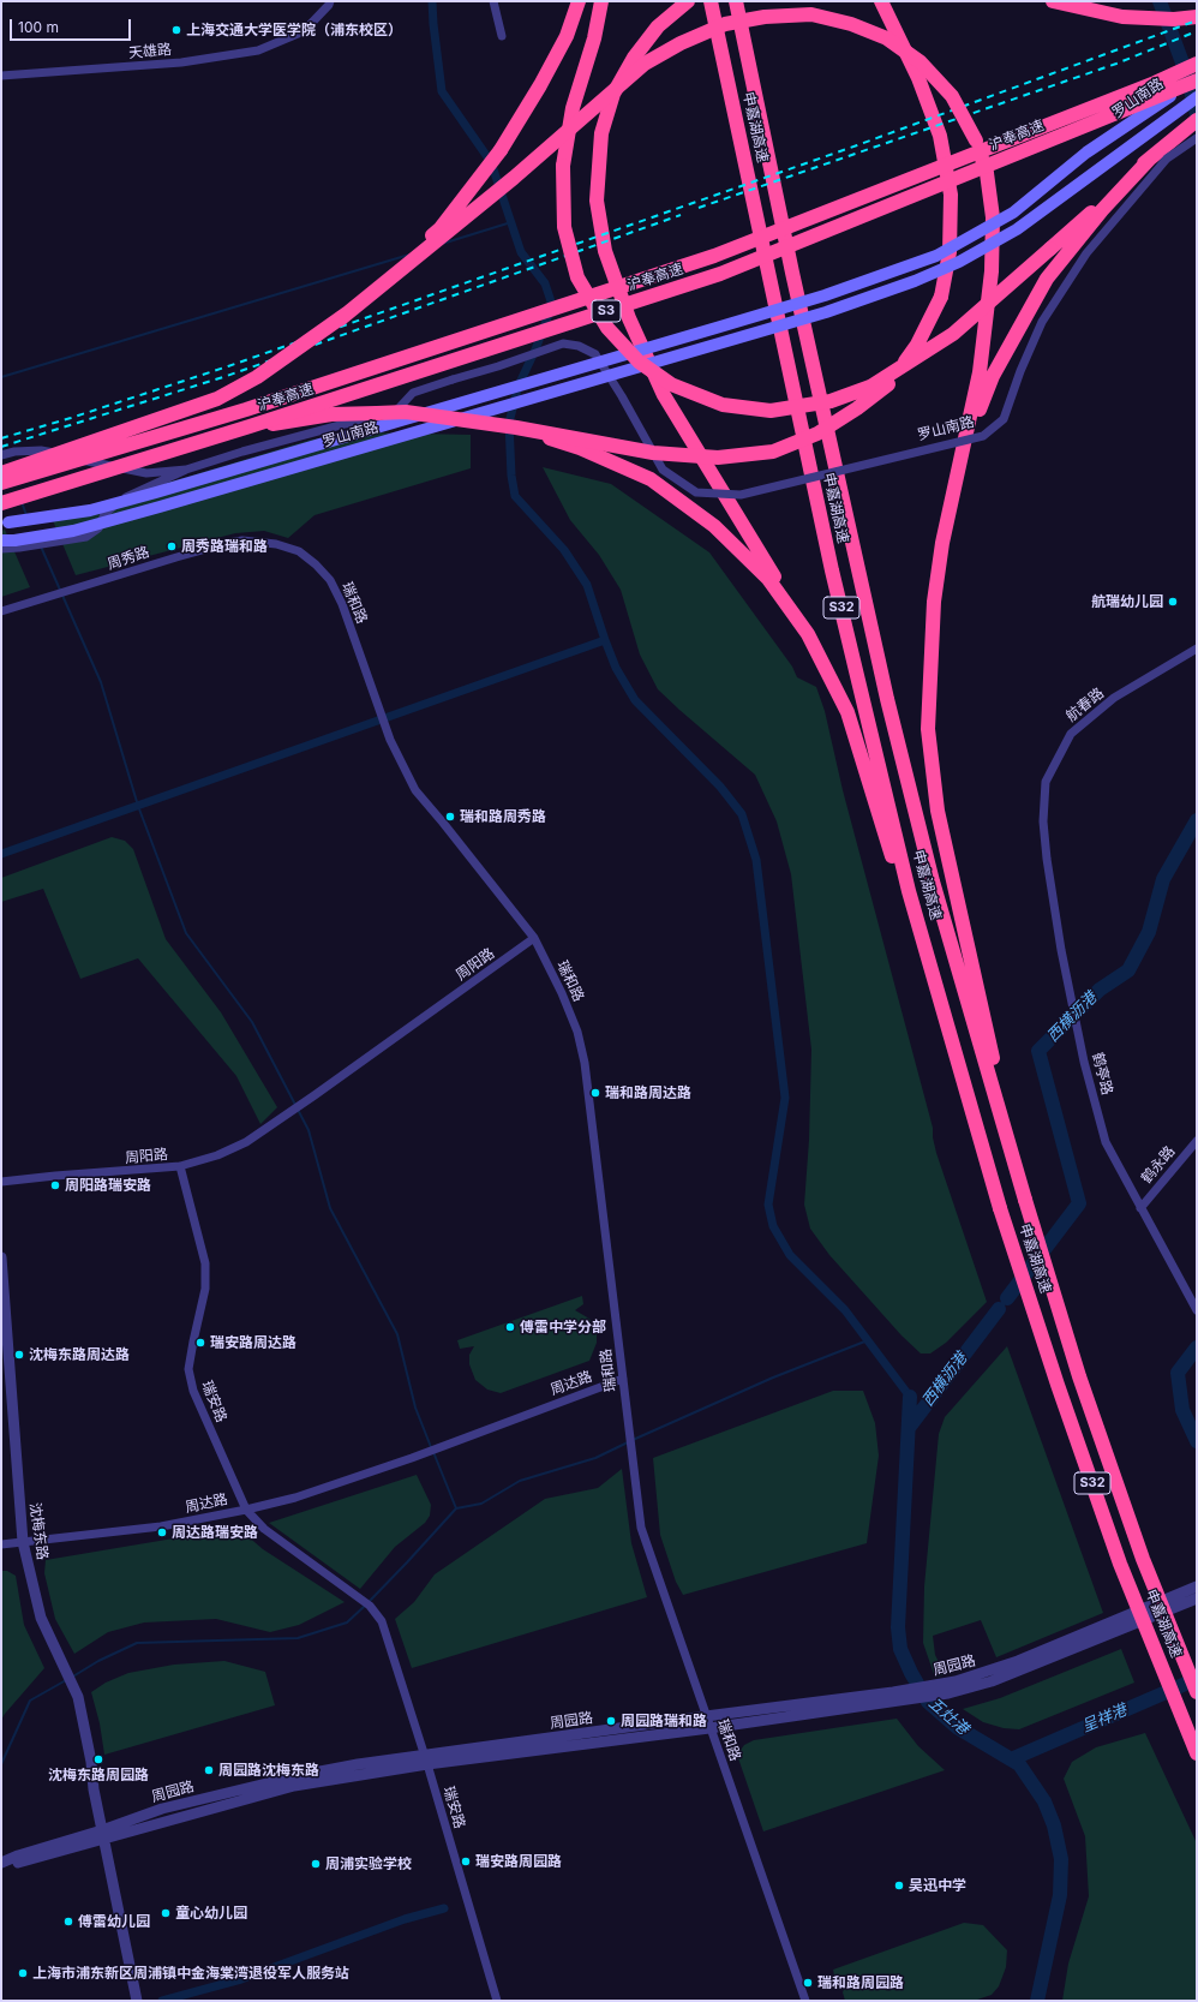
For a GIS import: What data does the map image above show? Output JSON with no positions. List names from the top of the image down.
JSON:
{
  "streets": {
    "highway": [
      "申嘉湖高速",
      "沪奉高速",
      "S3",
      "S32"
    ],
    "main road": ["罗山南路"],
    "street": [
      "天雄路",
      "周秀路",
      "瑞和路",
      "航春路",
      "周阳路",
      "鹤亭路",
      "鹤永路",
      "周达路",
      "瑞安路",
      "沈梅东路",
      "周园路"
    ]
  },
  "crossings": [
    ["罗山南路", "沪奉高速"],
    ["周秀路", "瑞和路"],
    ["瑞和路", "周阳路"],
    ["瑞和路", "周达路"],
    ["瑞和路", "周园路"],
    ["航春路", "鹤亭路"],
    ["周阳路", "瑞安路"],
    ["鹤亭路", "鹤永路"],
    ["周达路", "瑞安路"],
    ["周达路", "沈梅东路"],
    ["瑞安路", "周园路"],
    ["沈梅东路", "周园路"]
  ],
  "water": ["西横沥港", "五灶港", "呈祥港"],
  "places": [
    "上海交通大学医学院（浦东校区）",
    "周秀路瑞和路",
    "航瑞幼儿园",
    "瑞和路周秀路",
    "瑞和路周达路",
    "周阳路瑞安路",
    "傅雷中学分部",
    "瑞安路周达路",
    "沈梅东路周达路",
    "周达路瑞安路",
    "周园路瑞和路",
    "沈梅东路周园路",
    "周园路沈梅东路",
    "瑞安路周园路",
    "周浦实验学校",
    "吴迅中学",
    "童心幼儿园",
    "傅雷幼儿园",
    "上海市浦东新区周浦镇中金海棠湾退役军人服务站",
    "瑞和路周园路"
  ],
  "scale_bar": "100 m"
}
